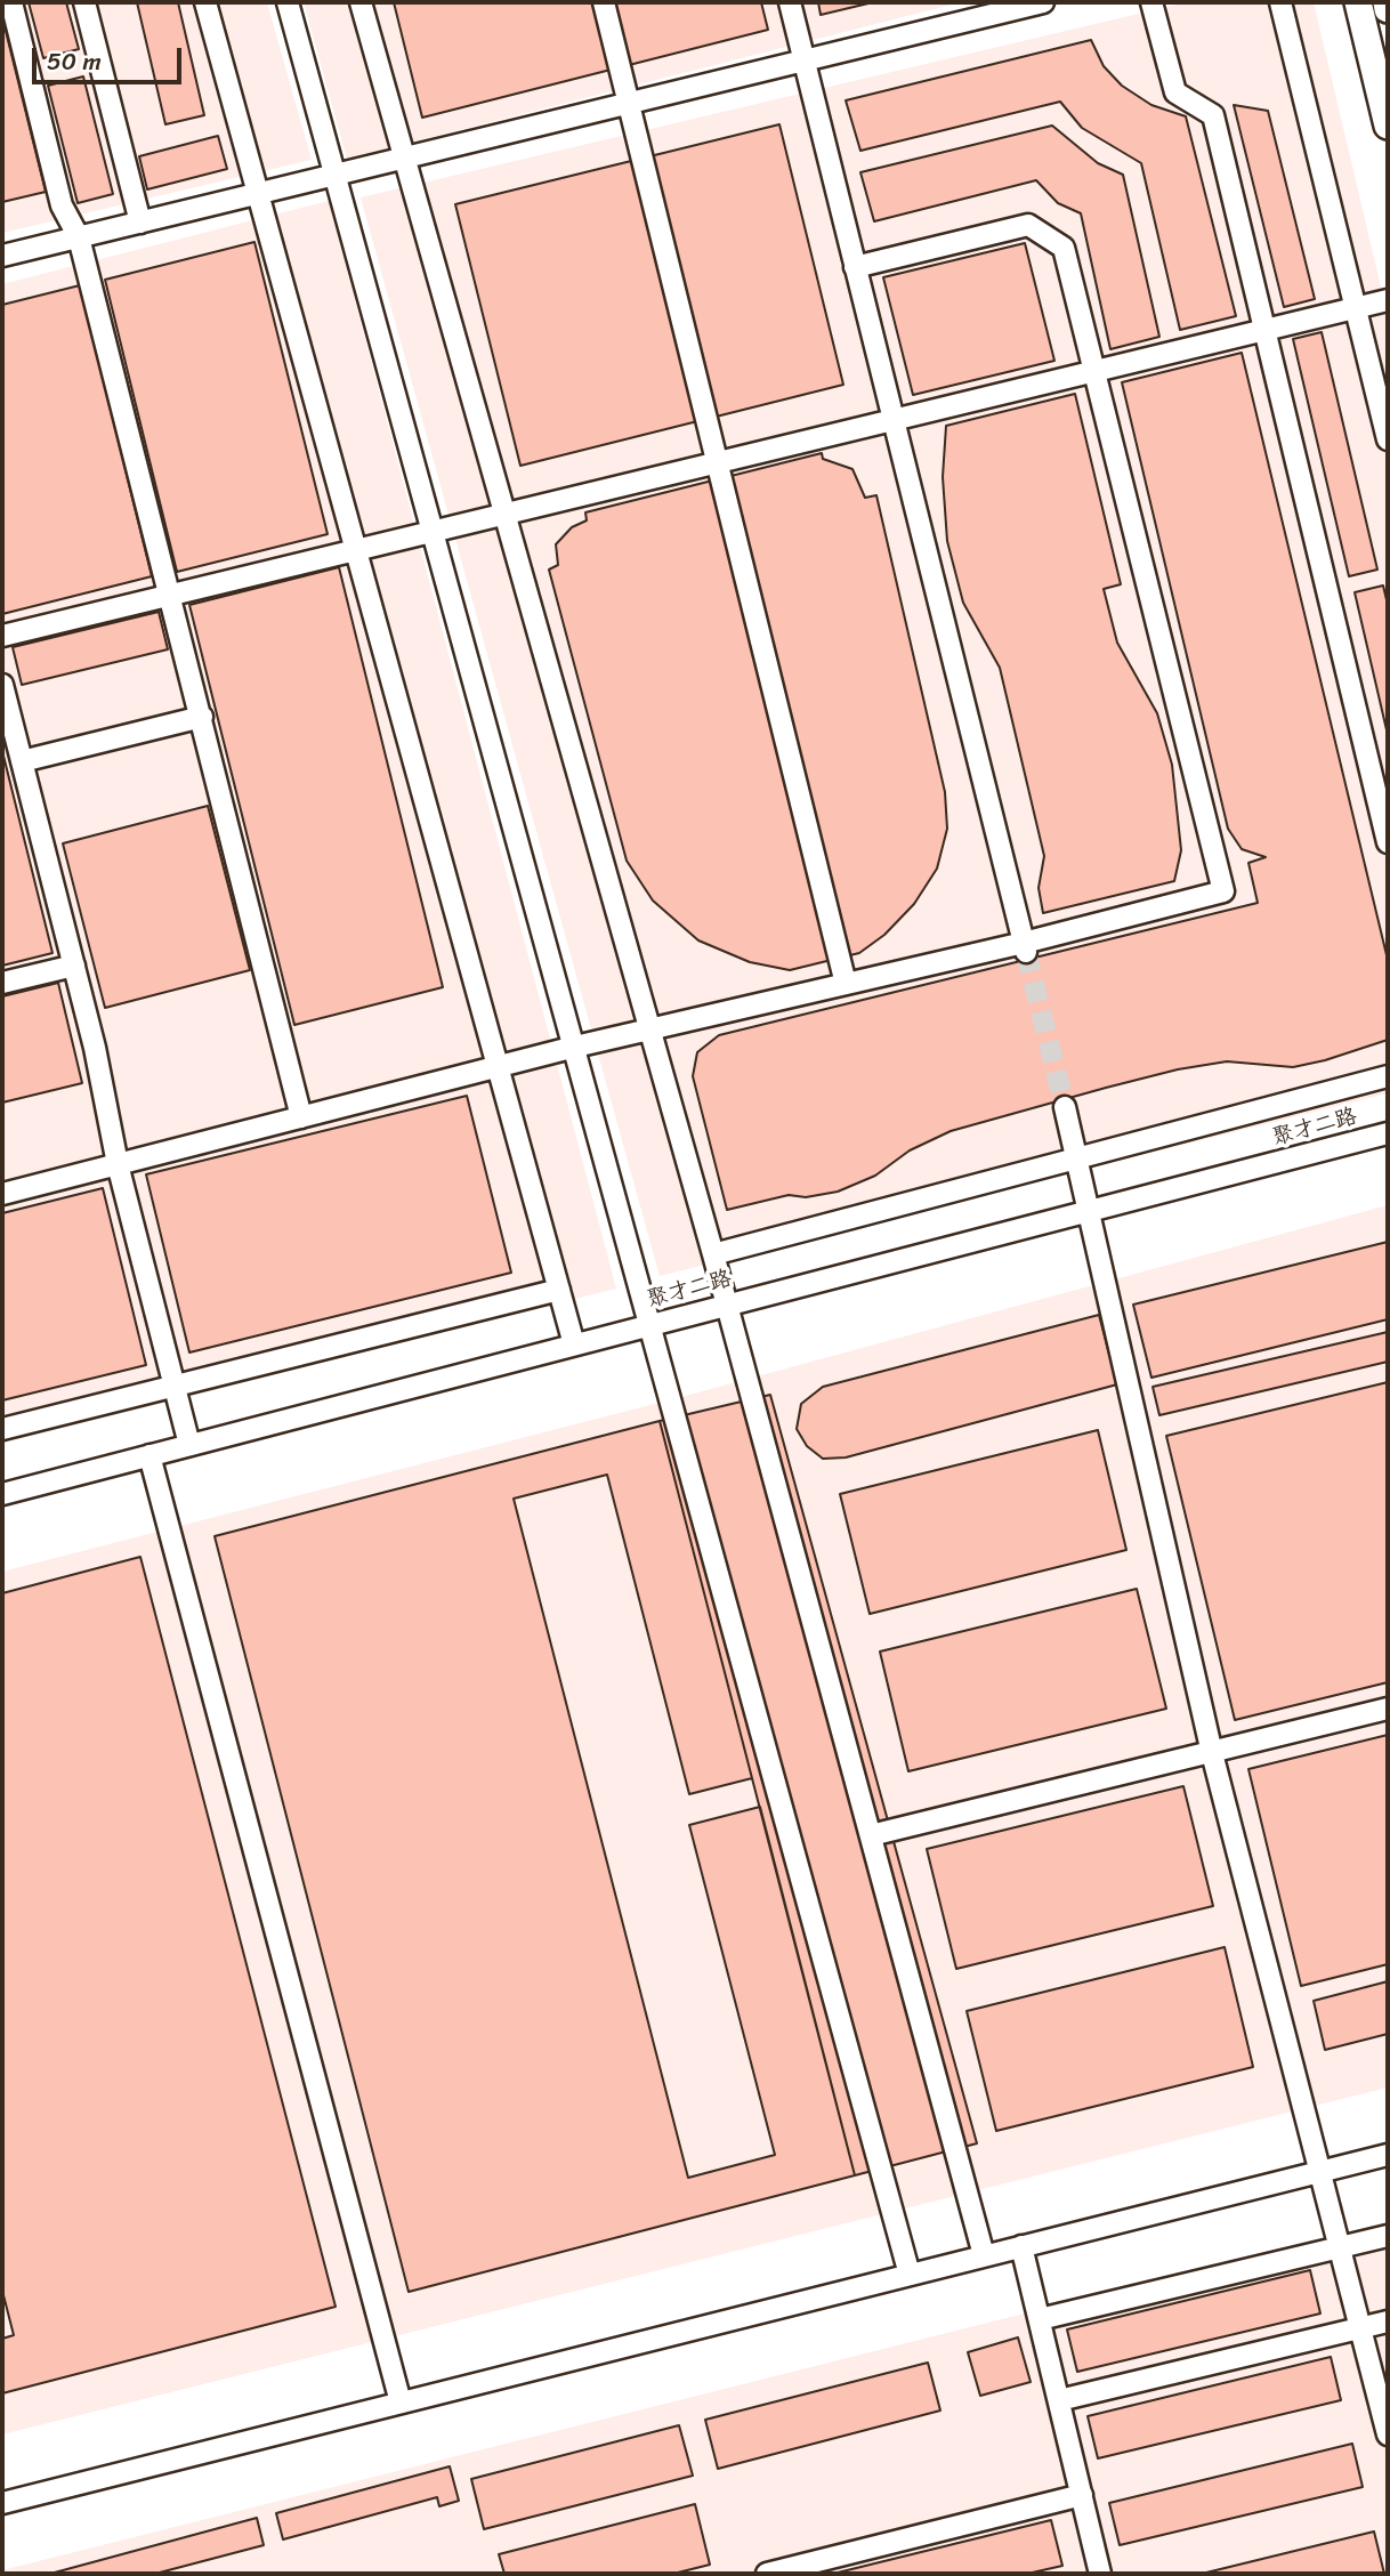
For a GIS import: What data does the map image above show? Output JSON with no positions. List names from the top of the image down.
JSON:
{
  "streets": {
    "street": ["聚才二路"]
  },
  "scale_bar": "50 m"
}
